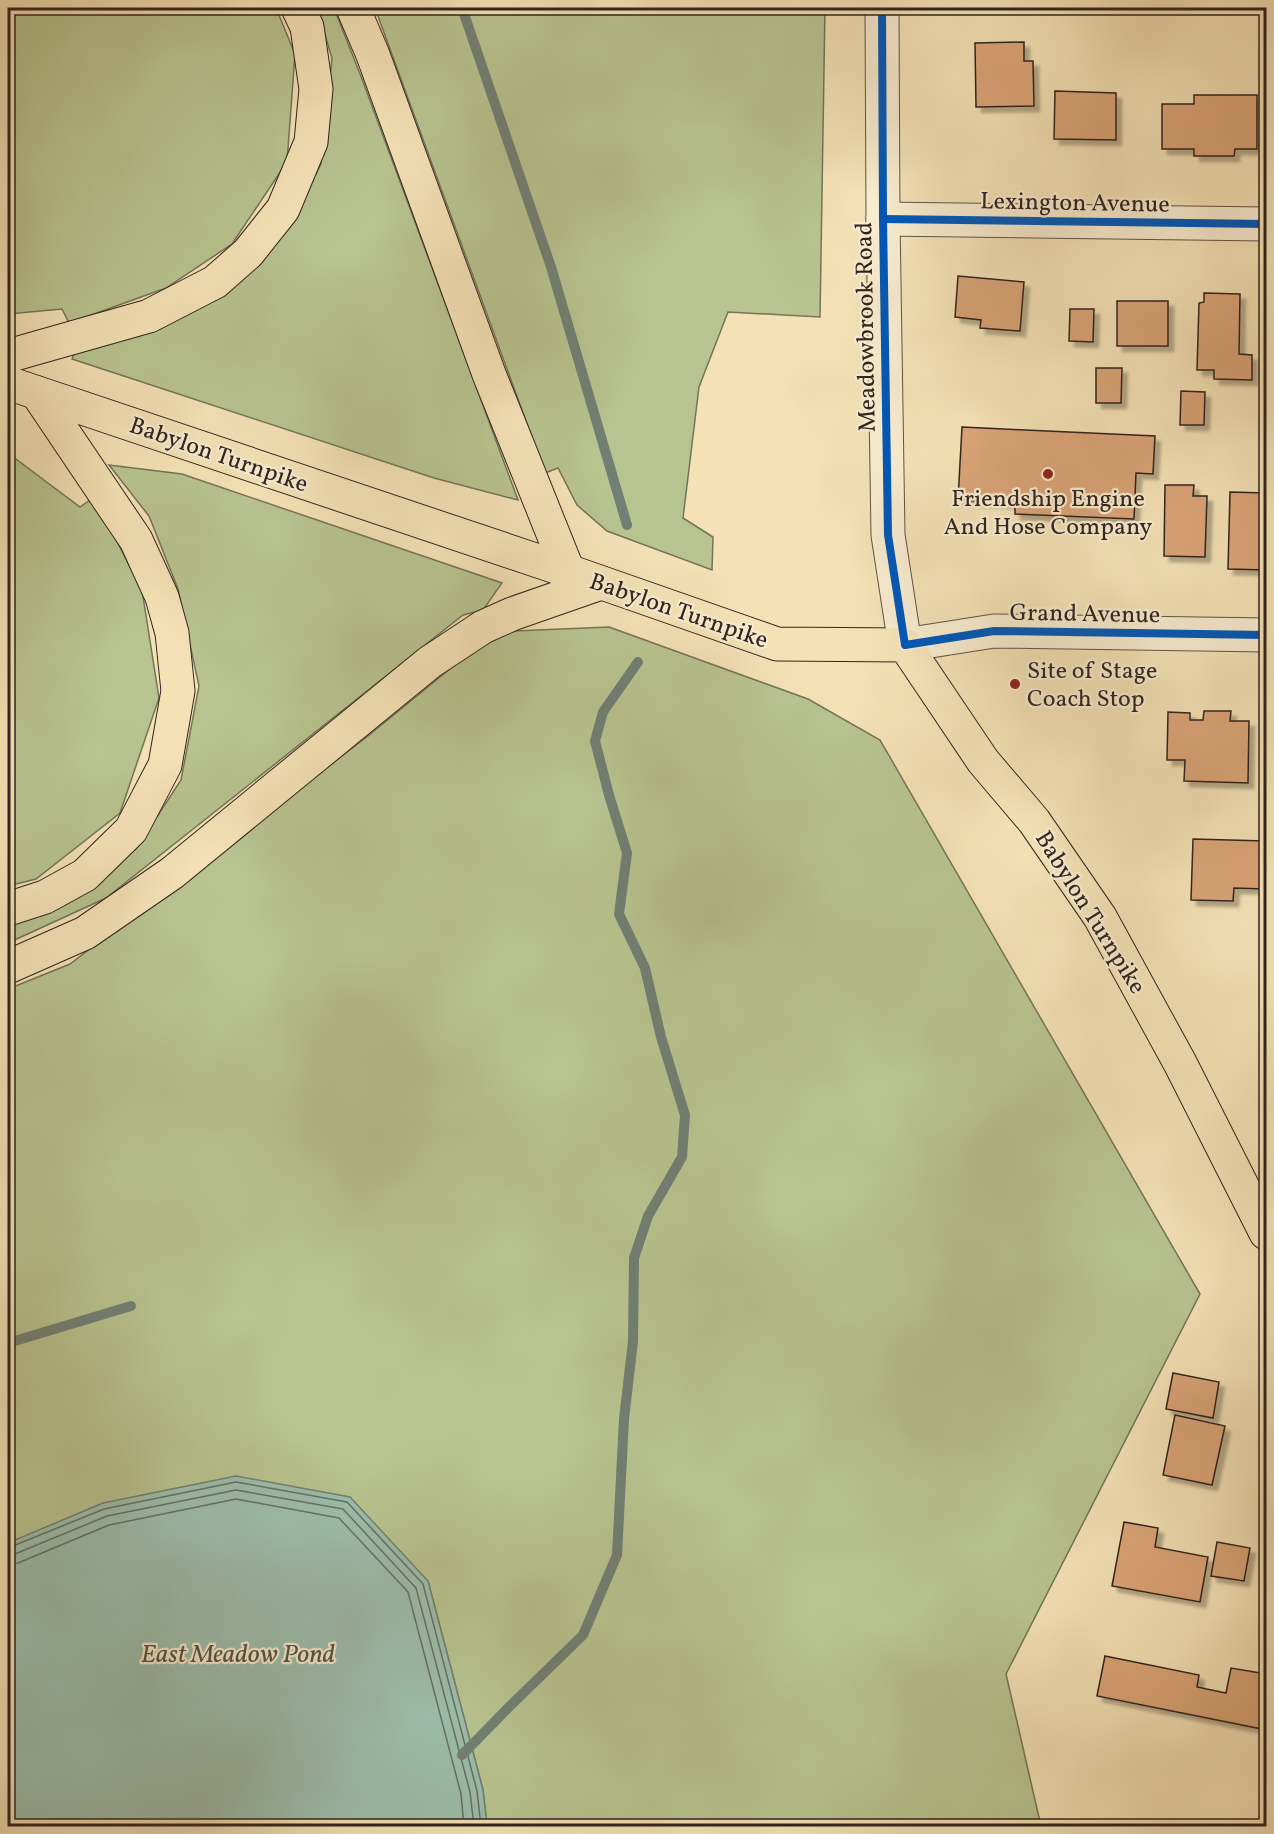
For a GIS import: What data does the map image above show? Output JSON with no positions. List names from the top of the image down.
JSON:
{
  "streets": {
    "main road": ["Babylon Turnpike"],
    "street": ["Lexington Avenue", "Meadowbrook Road", "Grand Avenue"]
  },
  "crossings": [
    ["Lexington Avenue", "Meadowbrook Road"],
    ["Meadowbrook Road", "Babylon Turnpike"],
    ["Meadowbrook Road", "Grand Avenue"],
    ["Babylon Turnpike", "Grand Avenue"]
  ],
  "water": ["East Meadow Pond"],
  "places": ["Friendship Engine And Hose Company", "Site of Stage Coach Stop"]
}
